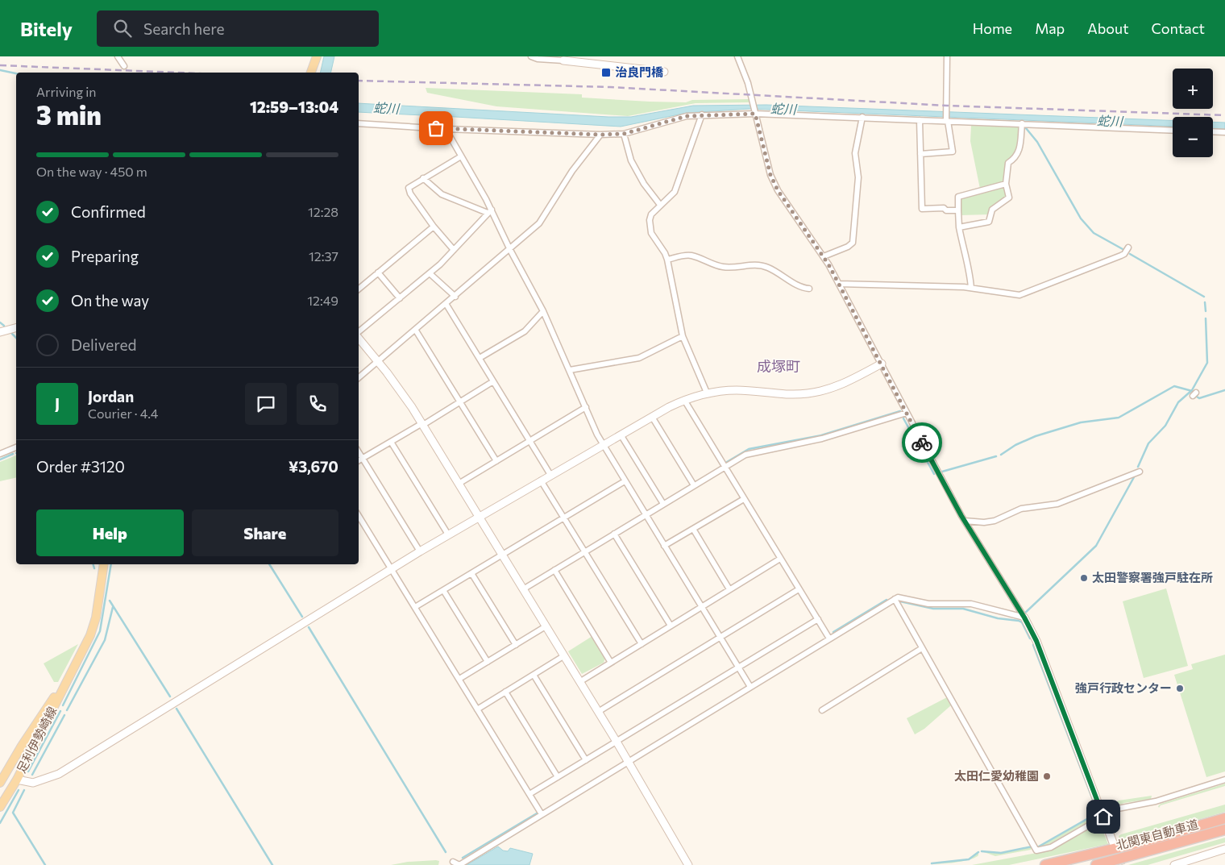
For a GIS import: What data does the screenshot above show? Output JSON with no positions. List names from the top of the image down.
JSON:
{
  "streets": {
    "highway": ["北関東自動車道"],
    "main road": ["足利伊勢崎線"]
  },
  "districts": ["成塚町"],
  "water": ["蛇川"],
  "places": {
    "transit": ["治良門橋"],
    "other": ["太田警察署強戸駐在所", "強戸行政センター", "太田仁愛幼稚園"]
  },
  "page": {
    "header": "Bitely",
    "search": "Search here",
    "nav": [
      "Home",
      "Map",
      "About",
      "Contact"
    ],
    "map_buttons": ["+", "−"],
    "heading": ["3 min", "Arriving in", "12:59–13:04"],
    "panel": [
      "Jordan",
      "Courier · 4.4",
      "Order #3120",
      "¥3,670"
    ],
    "bar": "On the way · 450 m",
    "list": [
      ["Confirmed", "12:28"],
      ["Preparing", "12:37"],
      ["On the way", "12:49"],
      "Delivered"
    ],
    "round": "J",
    "buttons": ["Help", "Share"]
  }
}
